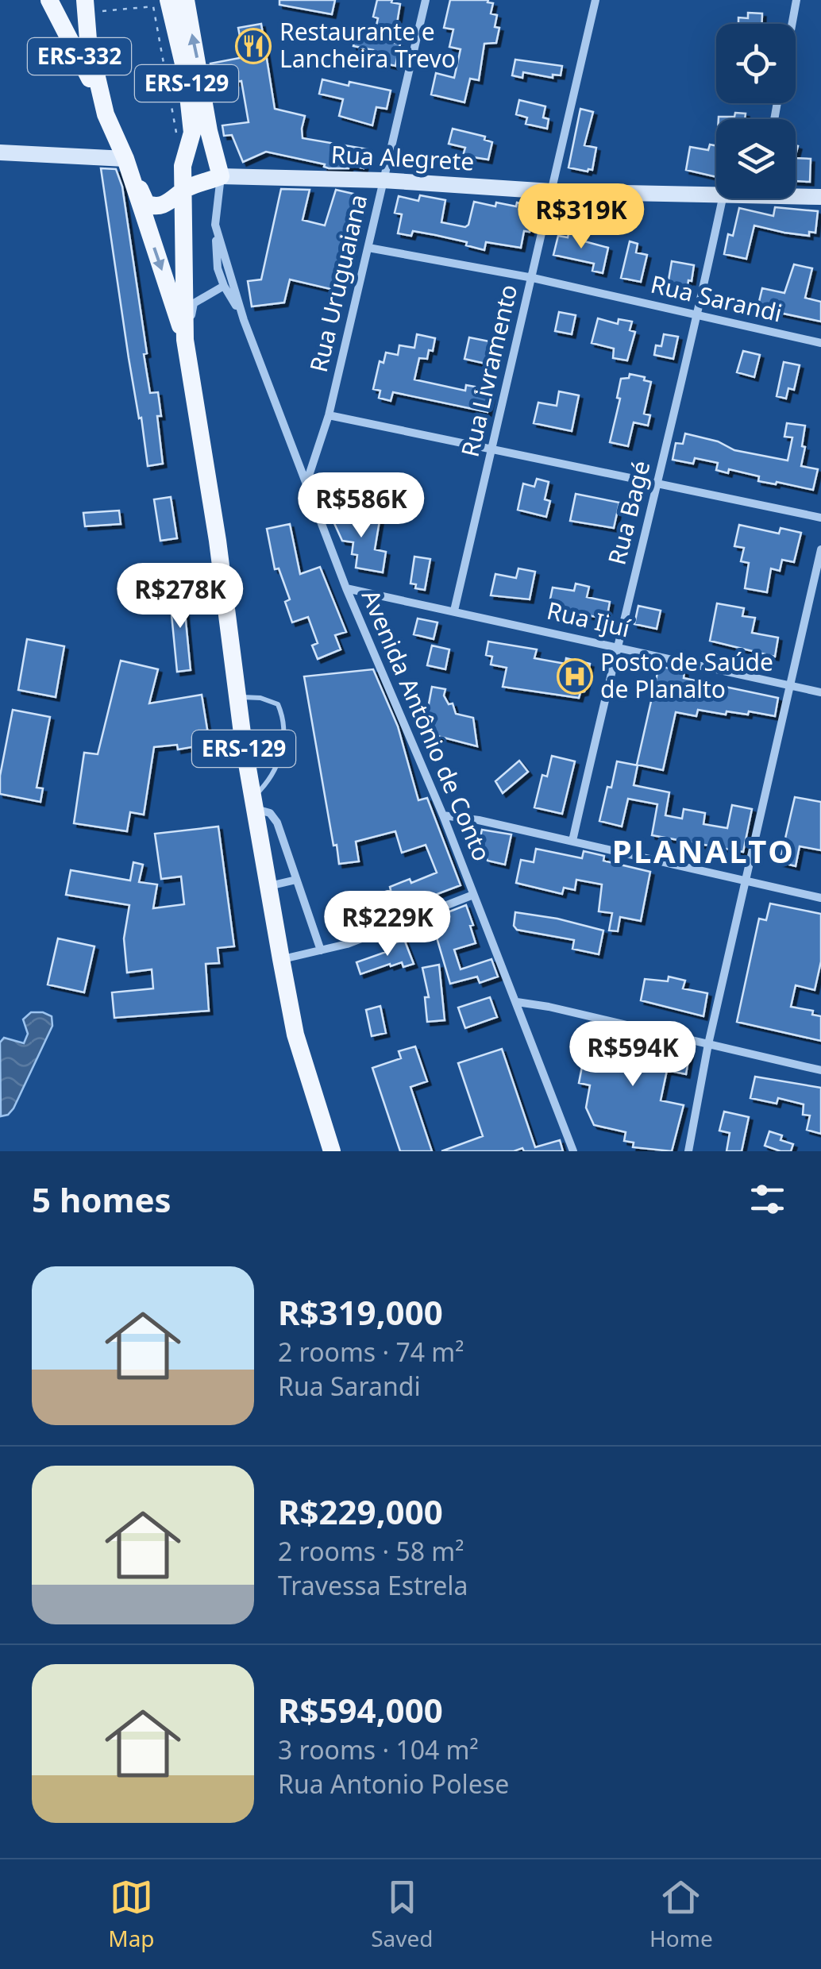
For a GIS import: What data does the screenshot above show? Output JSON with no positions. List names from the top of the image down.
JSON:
{
  "streets": {
    "main road": ["ERS-332", "ERS-129"],
    "street": [
      "Rua Alegrete",
      "Rua Uruguaiana",
      "Rua Sarandi",
      "Rua Livramento",
      "Rua Bagé",
      "Rua Ijuí",
      "Avenida Antônio de Conto"
    ]
  },
  "crossings": [
    ["ERS-332", "ERS-129"],
    ["Rua Alegrete", "Rua Uruguaiana"],
    ["Rua Alegrete", "Rua Livramento"],
    ["Rua Alegrete", "Avenida Antônio de Conto"],
    ["Rua Uruguaiana", "Rua Sarandi"],
    ["Rua Uruguaiana", "Avenida Antônio de Conto"],
    ["Rua Sarandi", "Rua Livramento"],
    ["Rua Sarandi", "Rua Bagé"],
    ["Rua Livramento", "Rua Ijuí"],
    ["Rua Bagé", "Rua Ijuí"],
    ["Rua Ijuí", "Avenida Antônio de Conto"]
  ],
  "districts": ["PLANALTO"],
  "places": {
    "restaurant": ["Restaurante e Lancheira Trevo"],
    "hospital": ["Posto de Saúde de Planalto"]
  },
  "page": {
    "price": [
      "R$319K",
      "R$586K",
      "R$278K",
      "R$229K",
      "R$594K"
    ],
    "heading": "5 homes",
    "list": [
      {
        "name": "R$319,000",
        "note": "2 rooms · 74 m² · Rua Sarandi"
      },
      {
        "name": "R$229,000",
        "note": "2 rooms · 58 m² · Travessa Estrela"
      },
      {
        "name": "R$594,000",
        "note": "3 rooms · 104 m² · Rua Antonio Polese"
      }
    ],
    "tabs": ["Map", "Saved", "Home"]
  }
}
